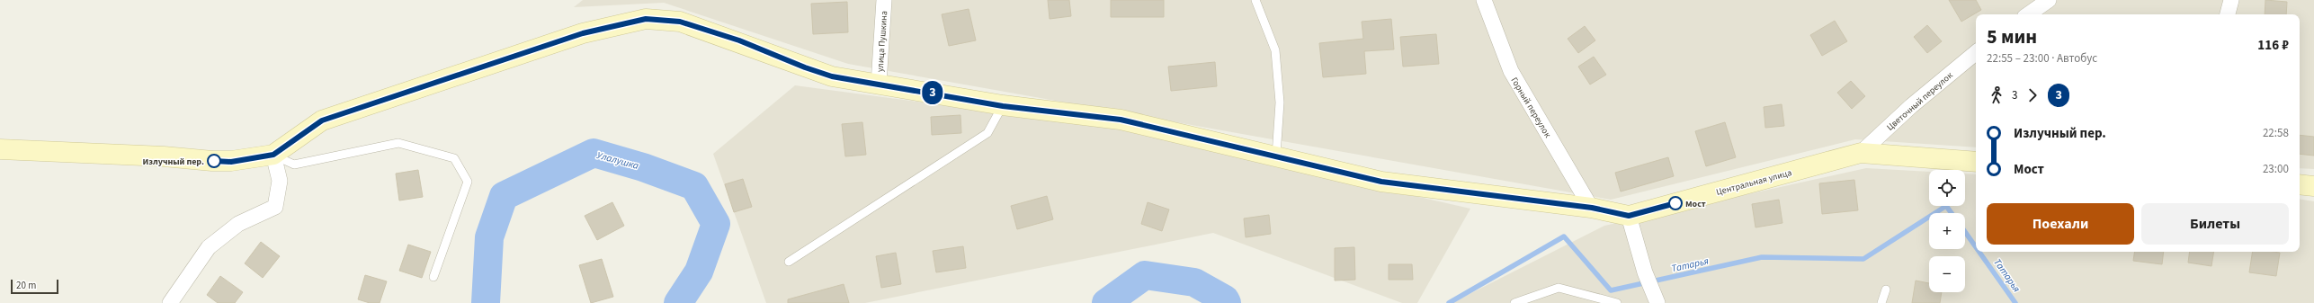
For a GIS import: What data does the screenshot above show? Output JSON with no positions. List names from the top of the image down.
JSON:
{
  "streets": {
    "street": [
      "улица Пушкина",
      "Цветочный переулок",
      "Горный переулок",
      "Центральная улица"
    ]
  },
  "crossings": [
    ["улица Пушкина", "Центральная улица"],
    ["Цветочный переулок", "Центральная улица"],
    ["Горный переулок", "Центральная улица"]
  ],
  "water": ["Улалушка", "Татарья"],
  "places": ["Излучный пер.", "Мост"],
  "lines": ["bus line 3"],
  "scale_bar": "20 m",
  "page": {
    "on_map": "3",
    "heading": ["5 мин", "22:55 – 23:00 · Автобус", "116 ₽"],
    "legs": ["3", "3"],
    "list": [
      {
        "name": "Излучный пер.",
        "value": "22:58"
      },
      {
        "name": "Мост",
        "value": "23:00"
      }
    ],
    "map_buttons": ["+", "−"],
    "buttons": ["Поехали", "Билеты"],
    "scale": "20 m"
  }
}
